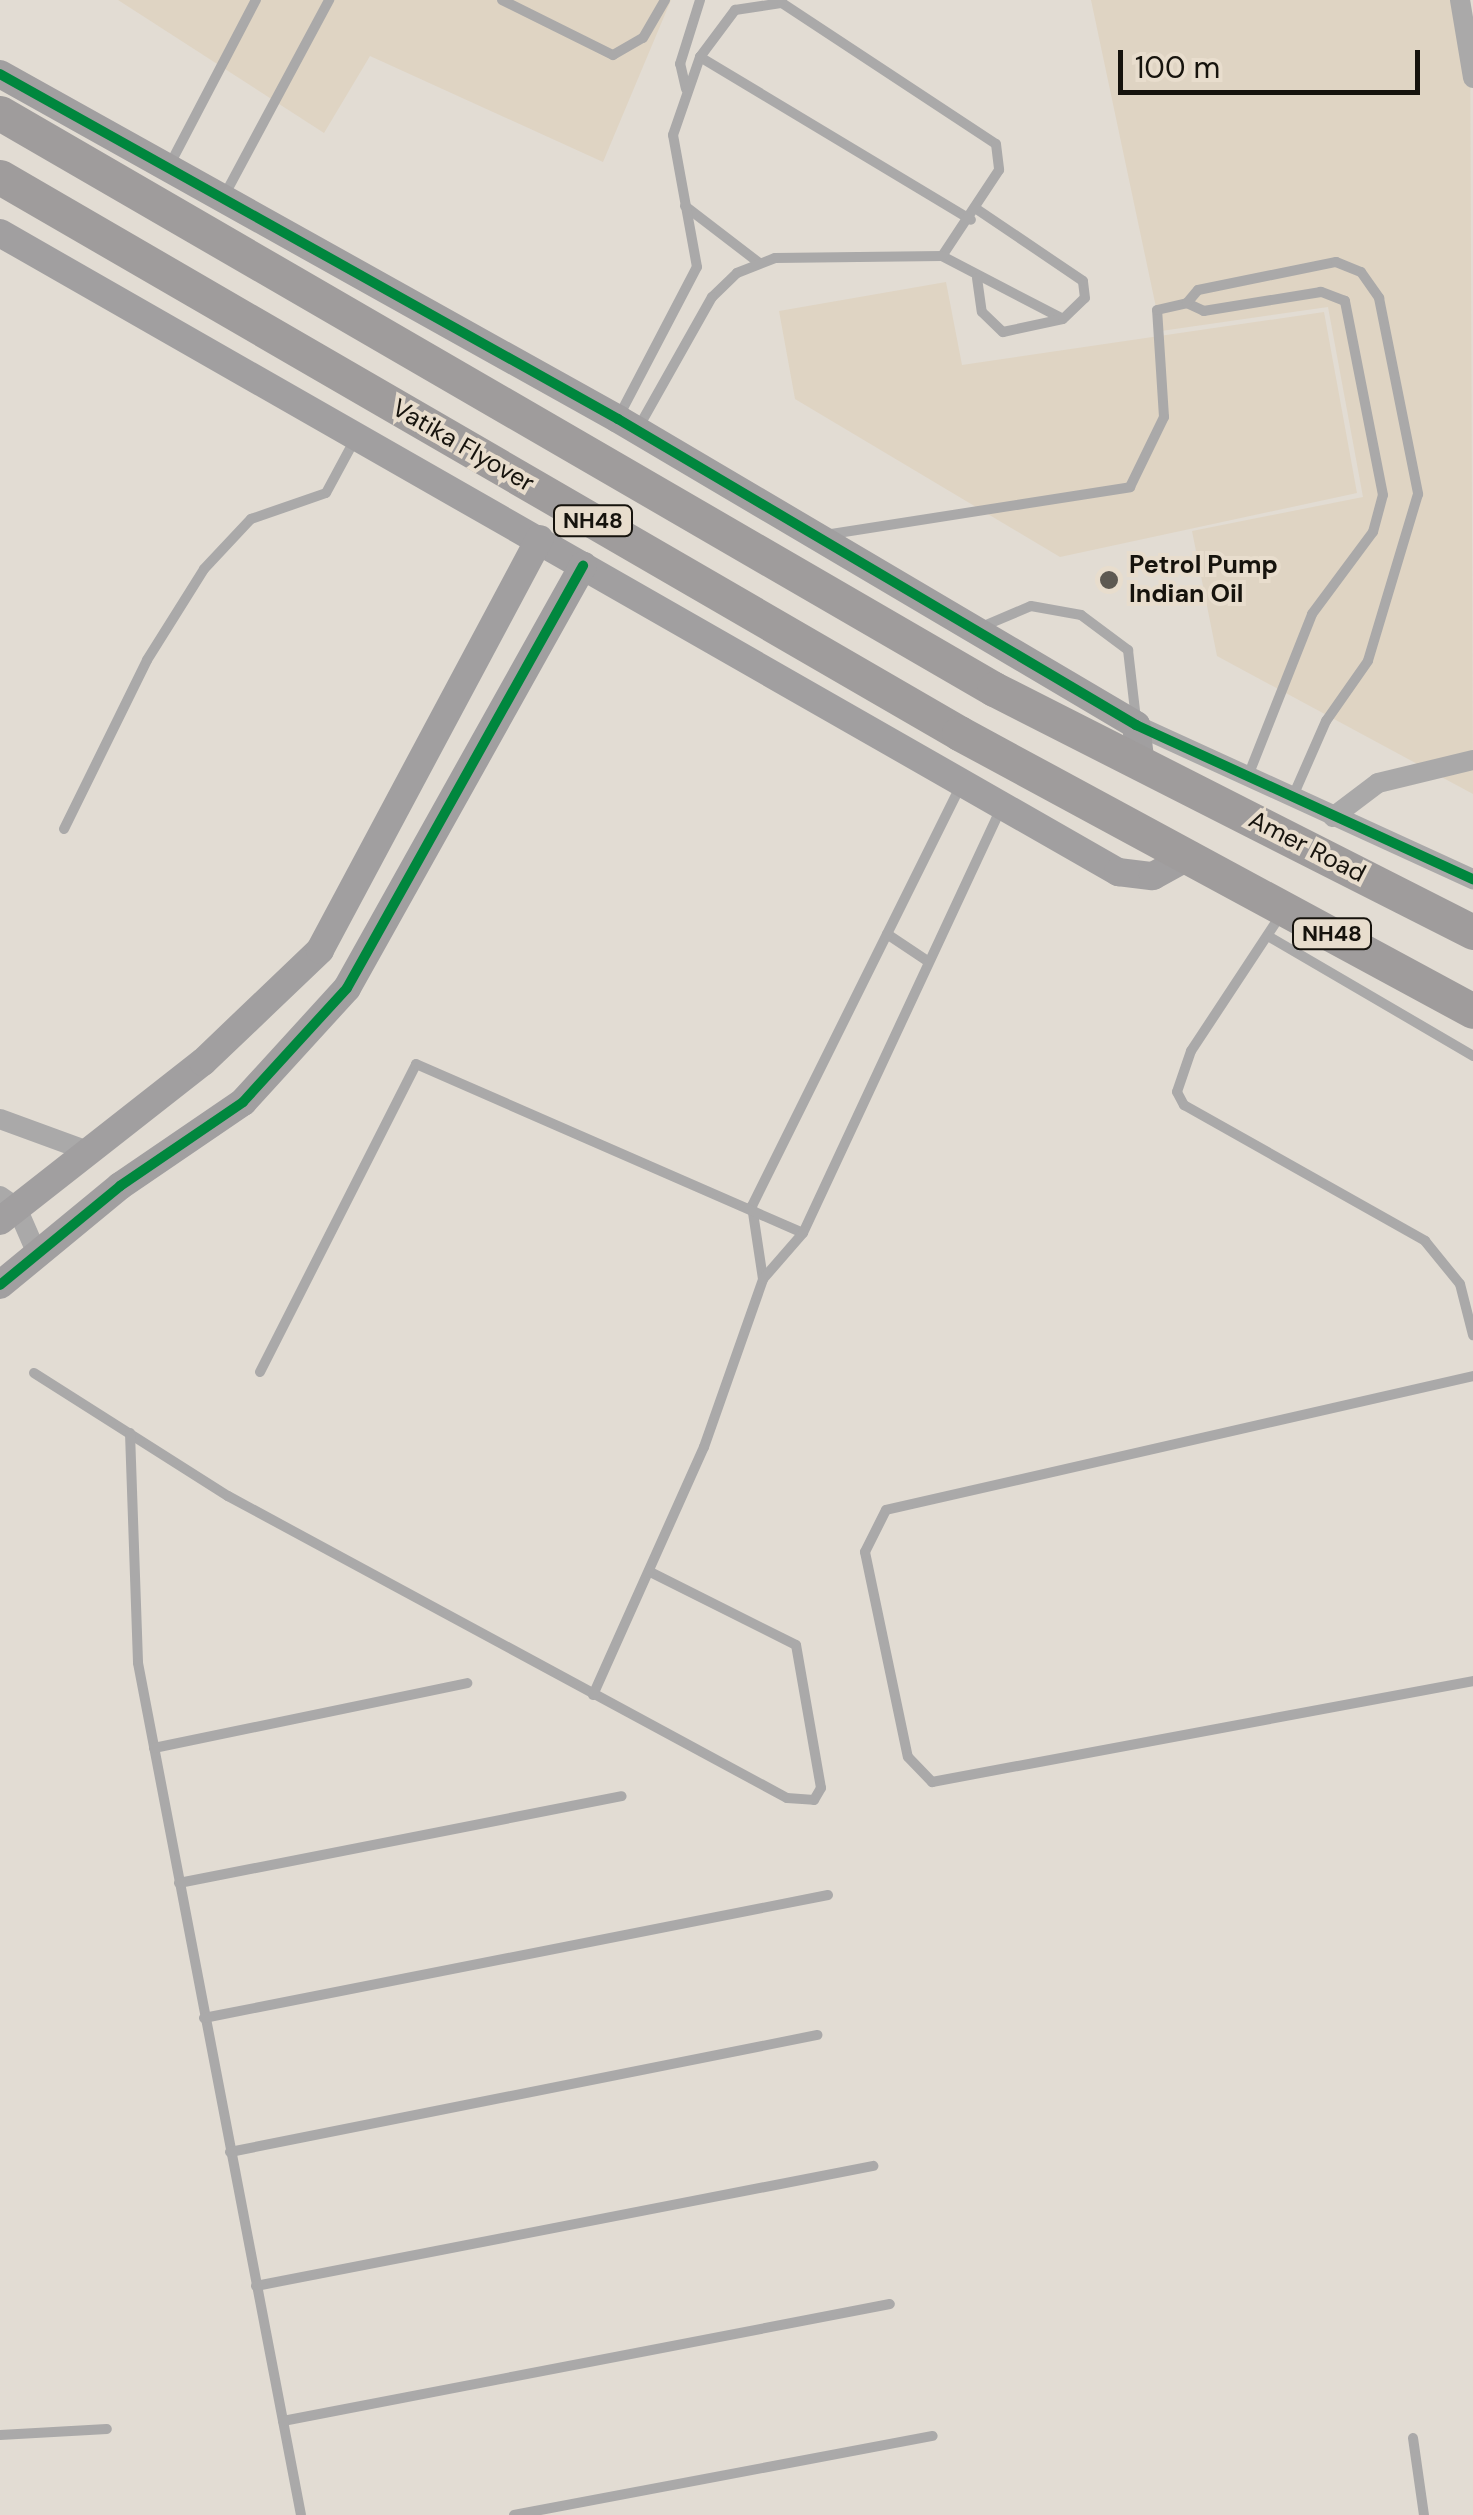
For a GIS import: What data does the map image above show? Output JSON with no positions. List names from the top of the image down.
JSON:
{
  "streets": {
    "highway": ["Vatika Flyover", "NH48", "Amer Road"]
  },
  "crossings": [
    ["Vatika Flyover", "NH48"],
    ["NH48", "Amer Road"]
  ],
  "places": ["Petrol Pump Indian Oil"],
  "scale_bar": "100 m"
}
